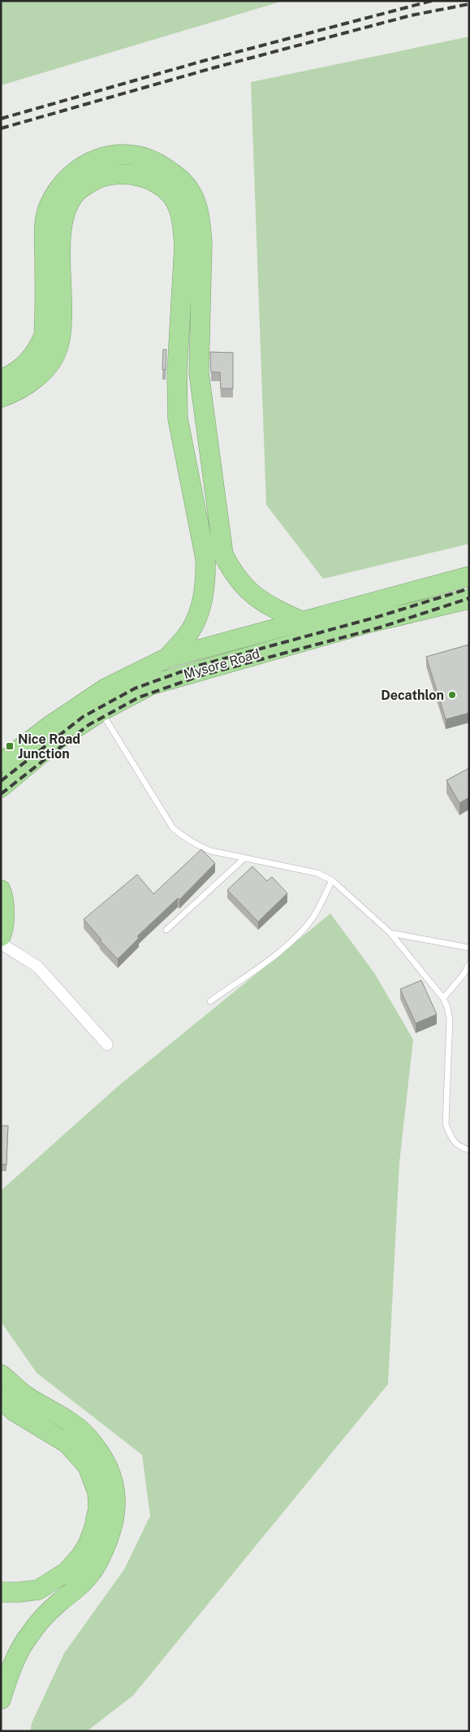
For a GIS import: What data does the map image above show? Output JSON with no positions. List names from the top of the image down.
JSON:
{
  "streets": {
    "highway": ["Mysore Road"]
  },
  "places": {
    "other": ["Decathlon"],
    "transit": ["Nice Road Junction"]
  }
}
